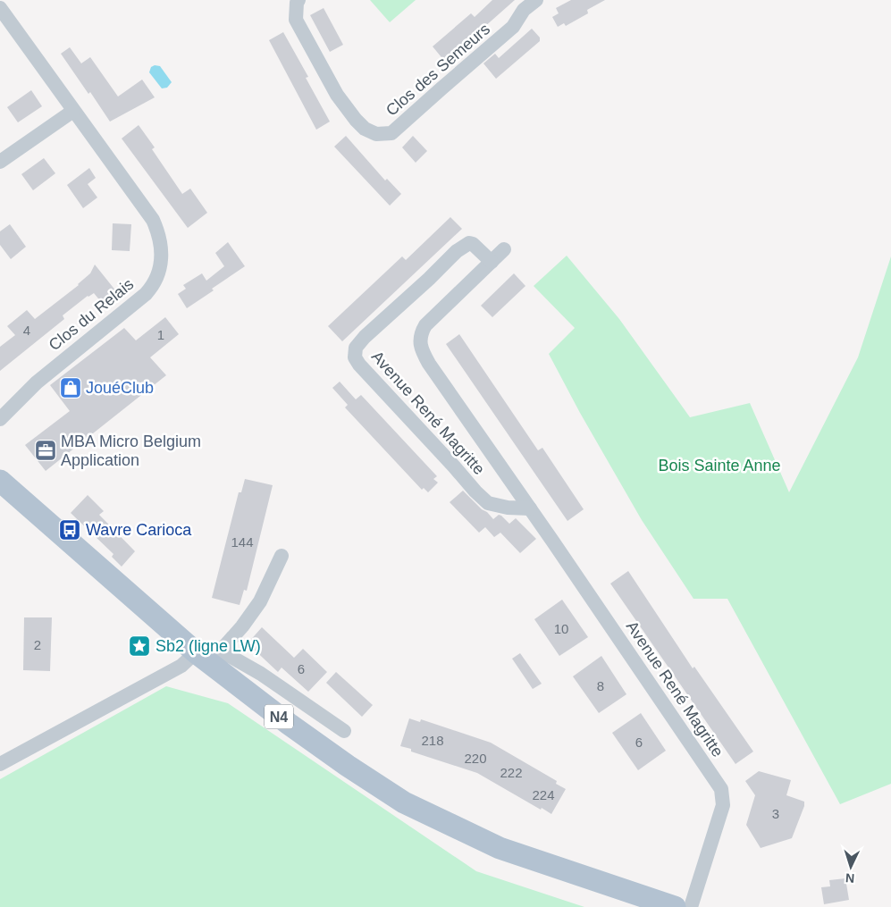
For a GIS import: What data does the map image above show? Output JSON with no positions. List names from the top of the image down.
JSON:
{
  "streets": {
    "main road": ["N4"],
    "street": ["Clos des Semeurs", "Clos du Relais", "Avenue René Magritte"]
  },
  "parks": ["Bois Sainte Anne"],
  "places": {
    "shop": ["JouéClub"],
    "office": ["MBA Micro Belgium Application"],
    "bus stop": ["Wavre Carioca"],
    "place": ["Sb2 (ligne LW)"]
  },
  "house_numbers": [
    "4",
    "1",
    "144",
    "10",
    "2",
    "6",
    "8",
    "218",
    "6",
    "220",
    "222",
    "224",
    "3"
  ],
  "north": "bottom"
}
